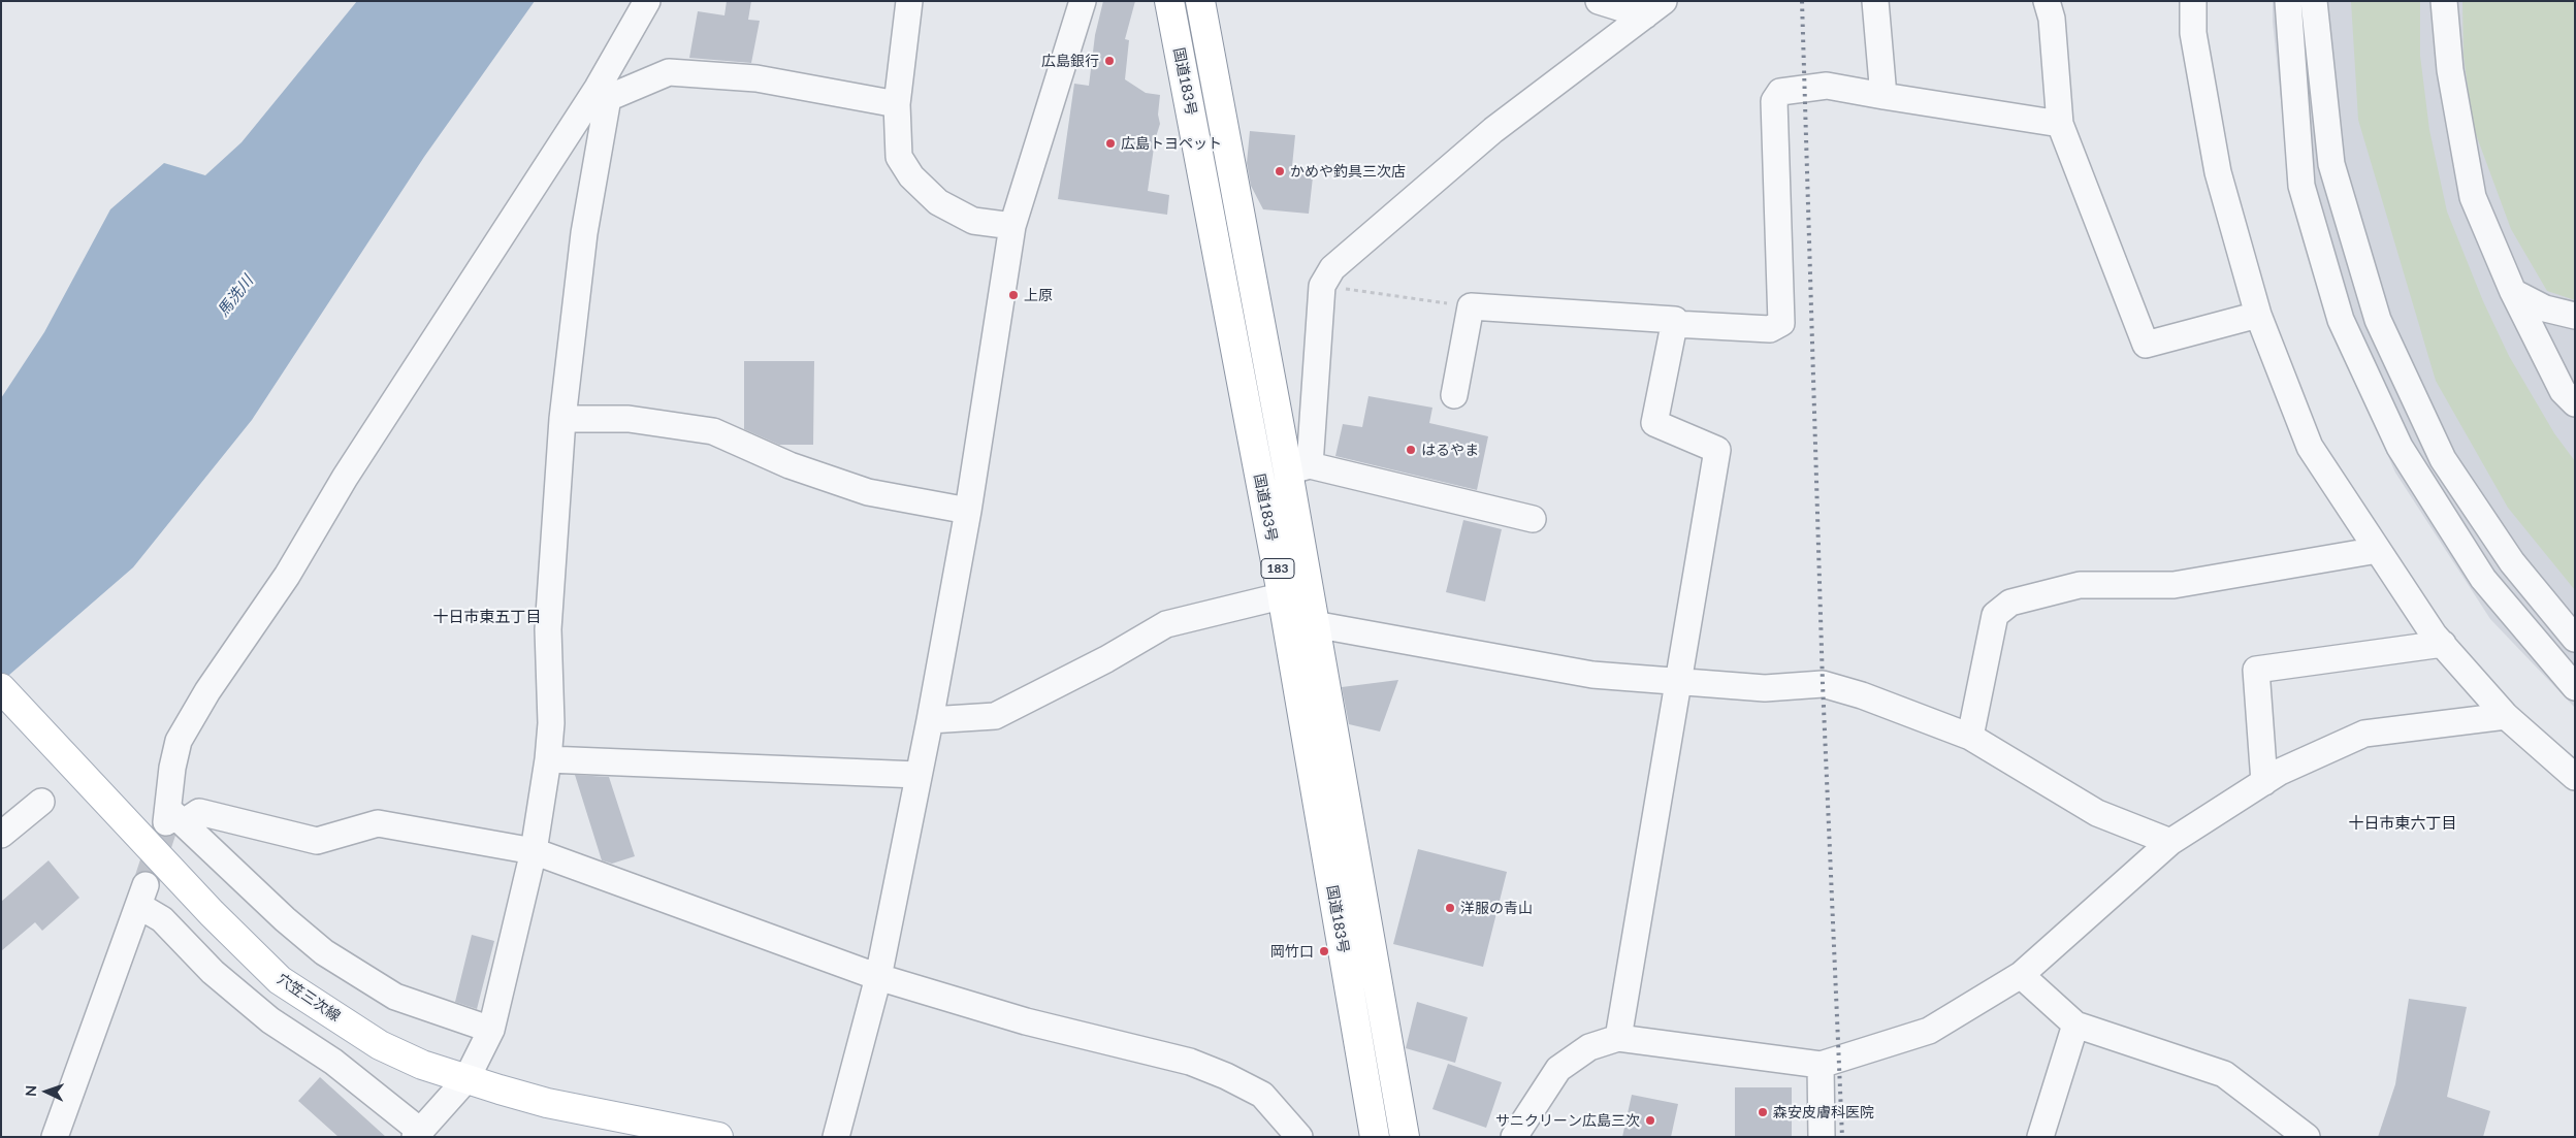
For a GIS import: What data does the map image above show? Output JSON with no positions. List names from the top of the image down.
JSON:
{
  "streets": {
    "main road": ["国道183号", "183", "穴笠三次線"]
  },
  "districts": ["十日市東五丁目", "十日市東六丁目"],
  "water": ["馬洗川"],
  "places": [
    "広島銀行",
    "広島トヨペット",
    "かめや釣具三次店",
    "上原",
    "はるやま",
    "洋服の青山",
    "岡竹口",
    "森安皮膚科医院",
    "サニクリーン広島三次"
  ],
  "north": "left"
}
